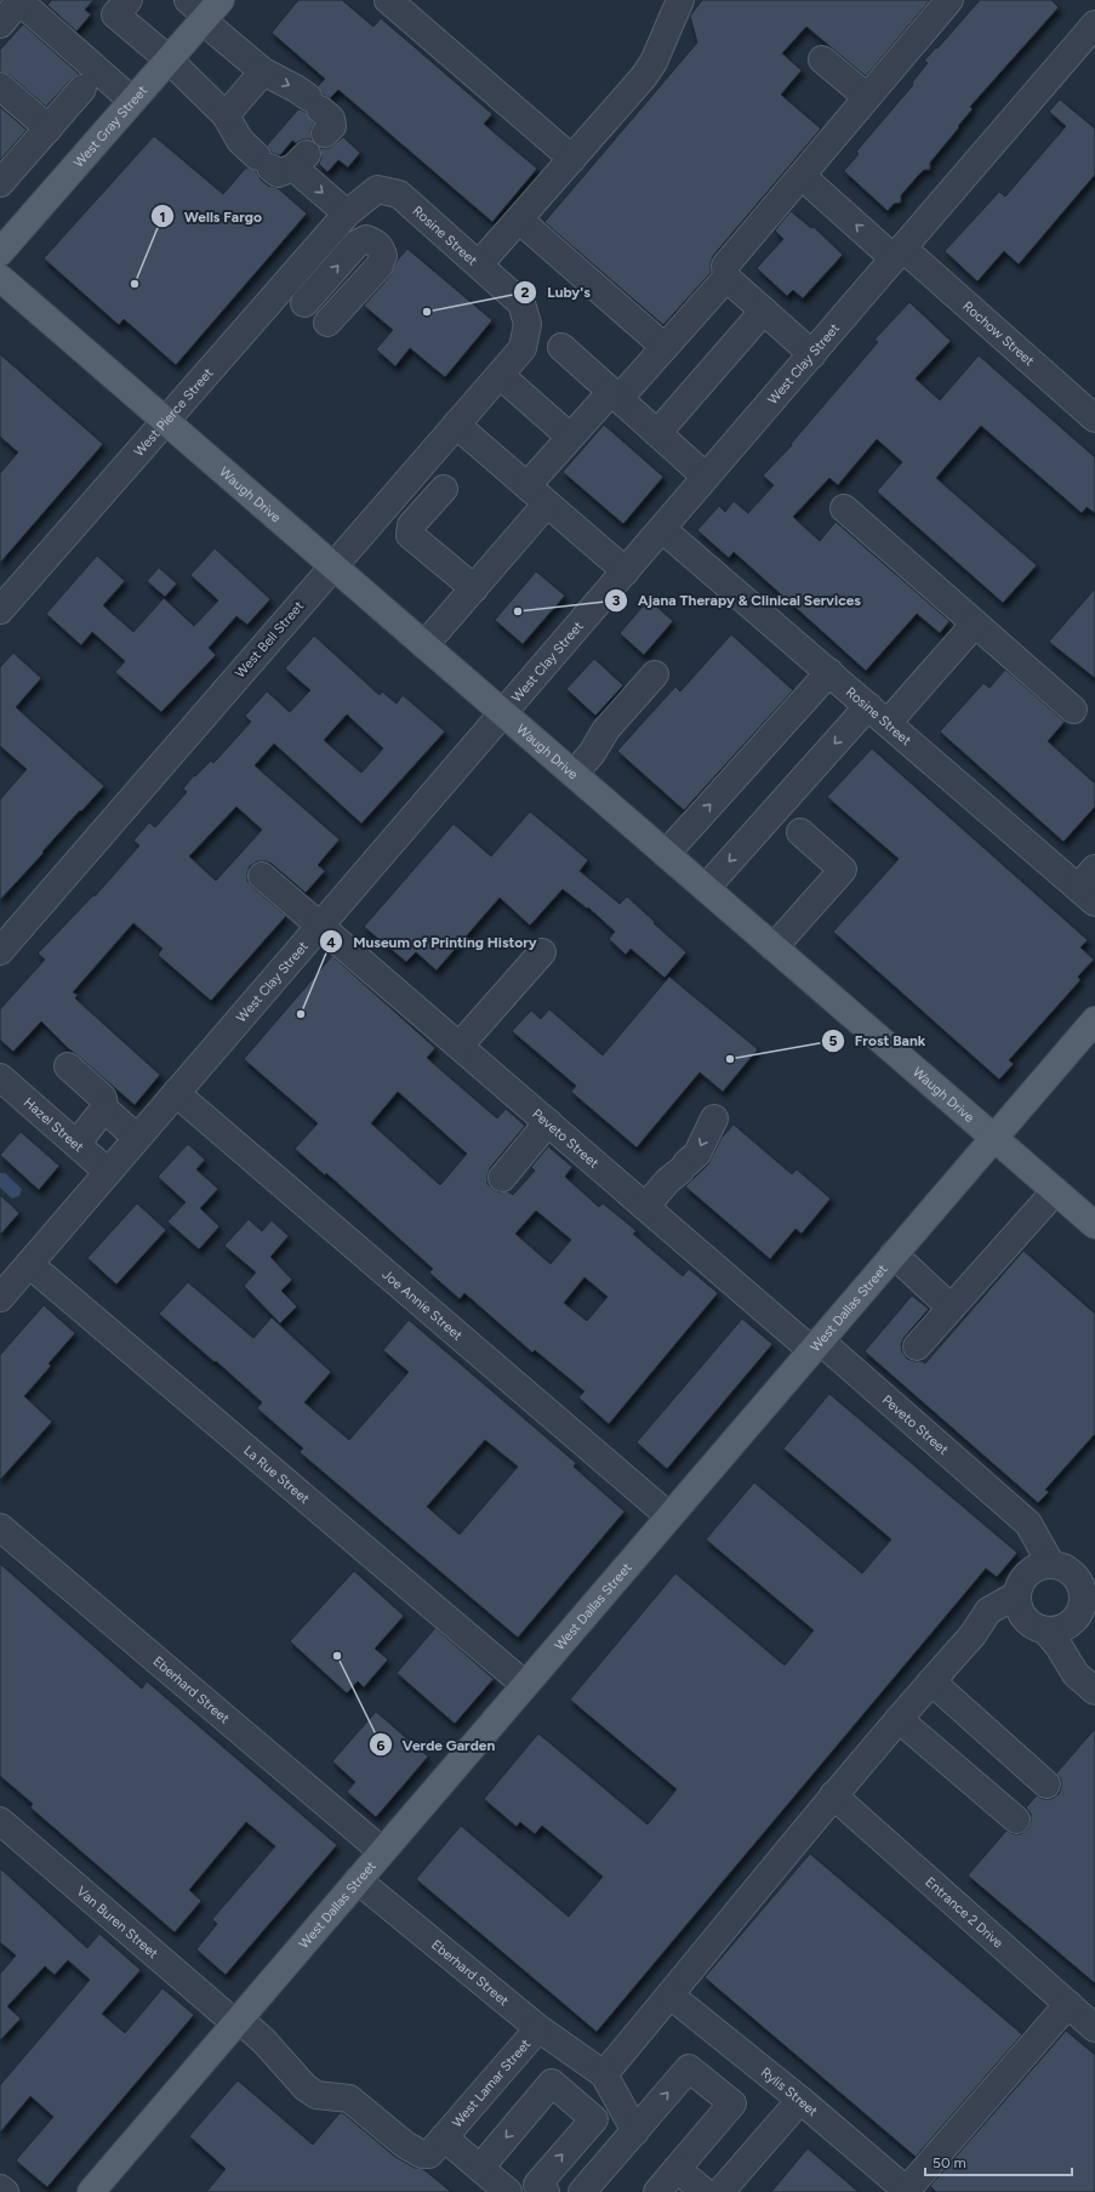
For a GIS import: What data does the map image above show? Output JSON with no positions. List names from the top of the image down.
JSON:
{
  "streets": {
    "main road": ["West Gray Street", "Waugh Drive", "West Dallas Street"],
    "street": [
      "Rosine Street",
      "Rochow Street",
      "West Clay Street",
      "West Pierce Street",
      "West Bell Street",
      "Hazel Street",
      "Peveto Street",
      "Joe Annie Street",
      "La Rue Street",
      "Eberhard Street",
      "Entrance 2 Drive",
      "Van Buren Street",
      "West Lamar Street",
      "Rylis Street"
    ]
  },
  "crossings": [
    ["Rosine Street", "West Clay Street"],
    ["Rosine Street", "West Pierce Street"],
    ["Rosine Street", "West Bell Street"],
    ["Rochow Street", "West Clay Street"],
    ["West Clay Street", "Waugh Drive"],
    ["West Clay Street", "Hazel Street"],
    ["West Clay Street", "Peveto Street"],
    ["West Clay Street", "Joe Annie Street"],
    ["West Clay Street", "La Rue Street"],
    ["West Pierce Street", "Waugh Drive"],
    ["Waugh Drive", "West Bell Street"],
    ["Waugh Drive", "West Dallas Street"],
    ["Peveto Street", "West Dallas Street"],
    ["Joe Annie Street", "West Dallas Street"],
    ["West Dallas Street", "La Rue Street"],
    ["West Dallas Street", "Eberhard Street"],
    ["West Dallas Street", "Van Buren Street"],
    ["Eberhard Street", "West Lamar Street"],
    ["Van Buren Street", "West Lamar Street"]
  ],
  "places": [
    "Wells Fargo",
    "Luby's",
    "Ajana Therapy & Clinical Services",
    "Museum of Printing History",
    "Frost Bank",
    "Verde Garden"
  ],
  "scale_bar": "50 m"
}
